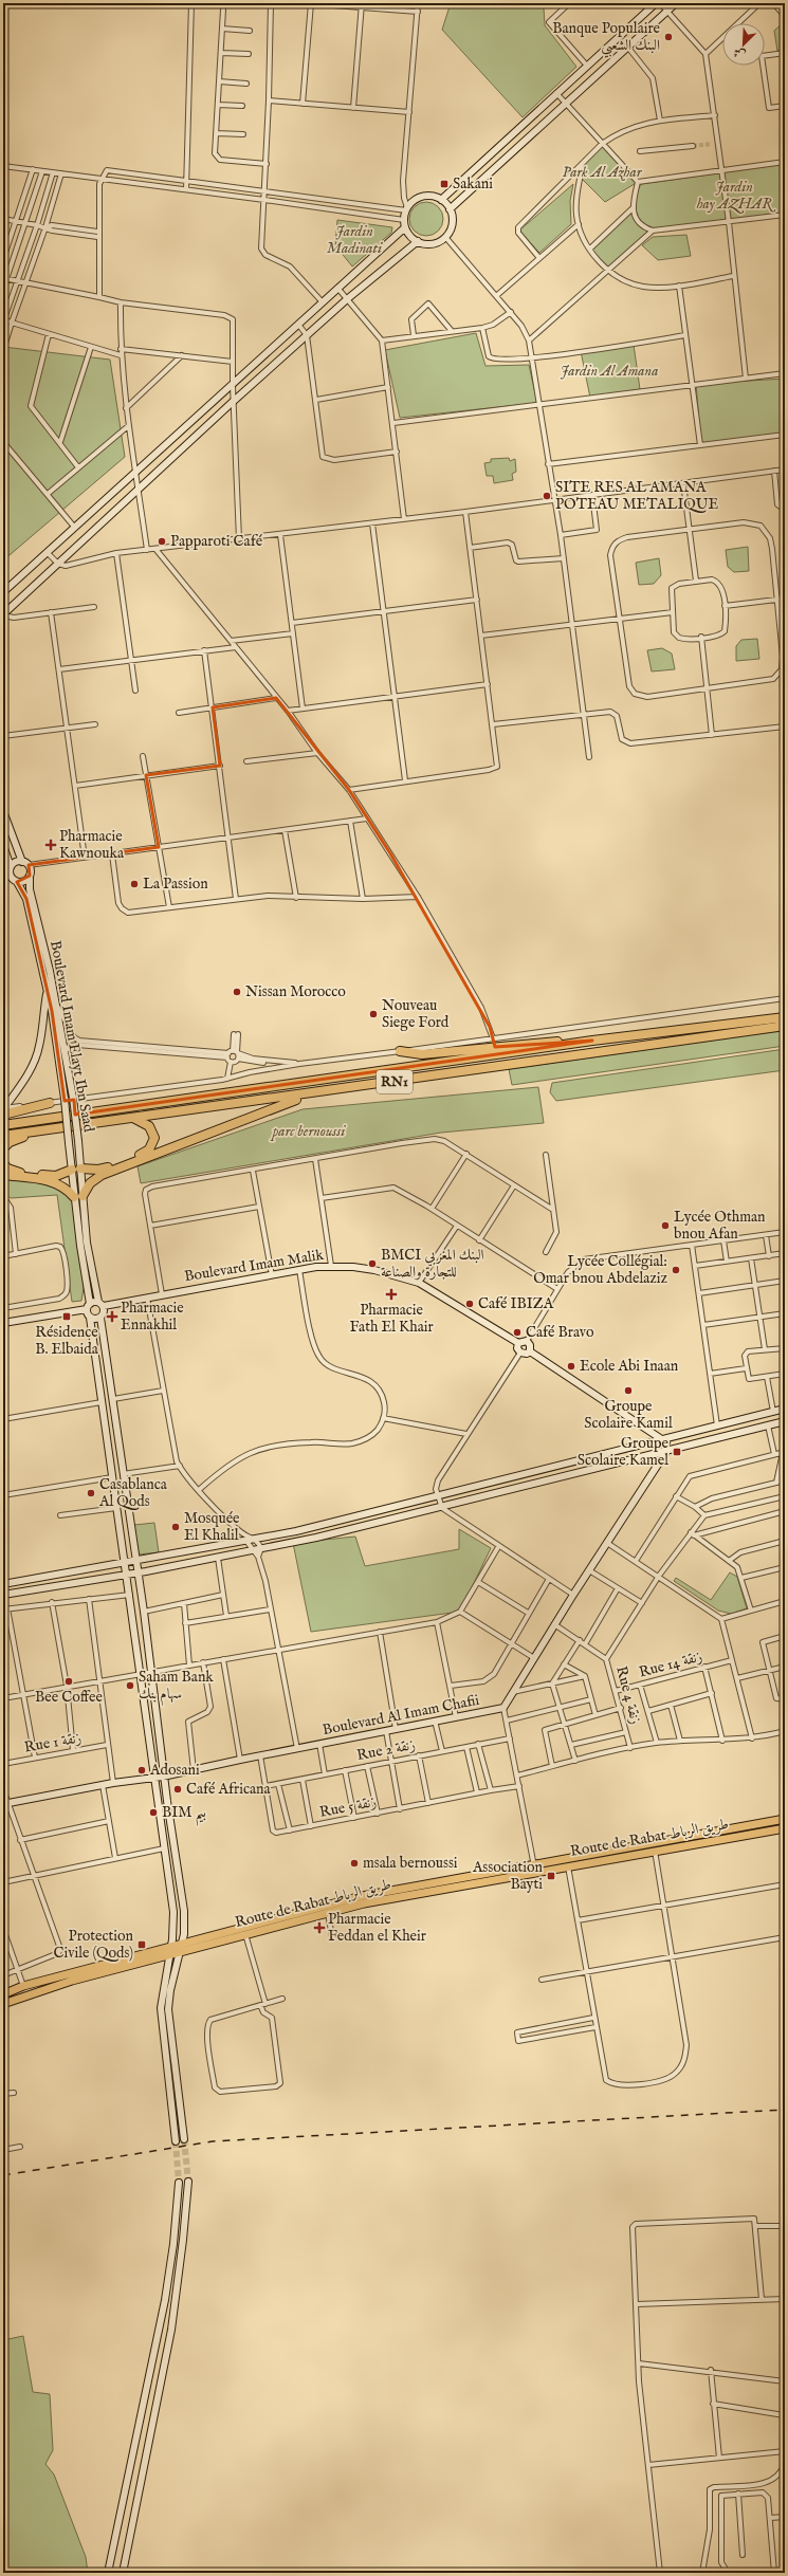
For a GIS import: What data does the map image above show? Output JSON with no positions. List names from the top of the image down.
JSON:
{
  "streets": {
    "highway": ["RN1"],
    "main road": ["Route de Rabat طريق الرباط"],
    "street": [
      "Boulevard Imam Elayt Ibn Saad",
      "Boulevard Imam Malik",
      "Rue 14 زنقة",
      "Rue 4 زنقة",
      "Boulevard Al Imam Chafii",
      "Rue 1 زنقة",
      "Rue 2 زنقة",
      "Rue 5 زنقة"
    ]
  },
  "crossings": [
    ["Boulevard Imam Elayt Ibn Saad", "Boulevard Imam Malik"],
    ["Rue 14 زنقة", "Rue 4 زنقة"],
    ["Rue 2 زنقة", "Rue 5 زنقة"]
  ],
  "parks": [
    "Park Al Azhar",
    "Jardin hay AZHAR",
    "Jardin Madinati",
    "Jardin Al Amana",
    "parc bernoussi"
  ],
  "places": {
    "other": [
      "Banque Populaire البنك الشعبي",
      "SITE RES AL AMANA POTEAU METALIQUE",
      "Papparoti Café",
      "La Passion",
      "Nissan Morocco",
      "Nouveau Siege Ford",
      "Lycée Othman bnou Afan",
      "BMCI البنك المغربي للتجارة والصناعة",
      "Lycée Collégial: Omar bnou Abdelaziz",
      "Café IBIZA",
      "Café Bravo",
      "Ecole Abi Inaan",
      "Groupe Scolaire Kamil",
      "Casablanca Al Qods",
      "Mosquée El Khalil",
      "Bee Coffee",
      "Saham Bank سهام بنك",
      "Adosani",
      "Café Africana",
      "BIM بيم",
      "msala bernoussi"
    ],
    "transit": [
      "Sakani",
      "Résidence B. Elbaida",
      "Groupe Scolaire Kamel",
      "Association Bayti",
      "Protection Civile (Qods)"
    ],
    "health": [
      "Pharmacie Kawnouka",
      "Pharmacie Fath El Khair",
      "Pharmacie Ennakhil",
      "Pharmacie Feddan el Kheir"
    ]
  },
  "north": "bottom left"
}
